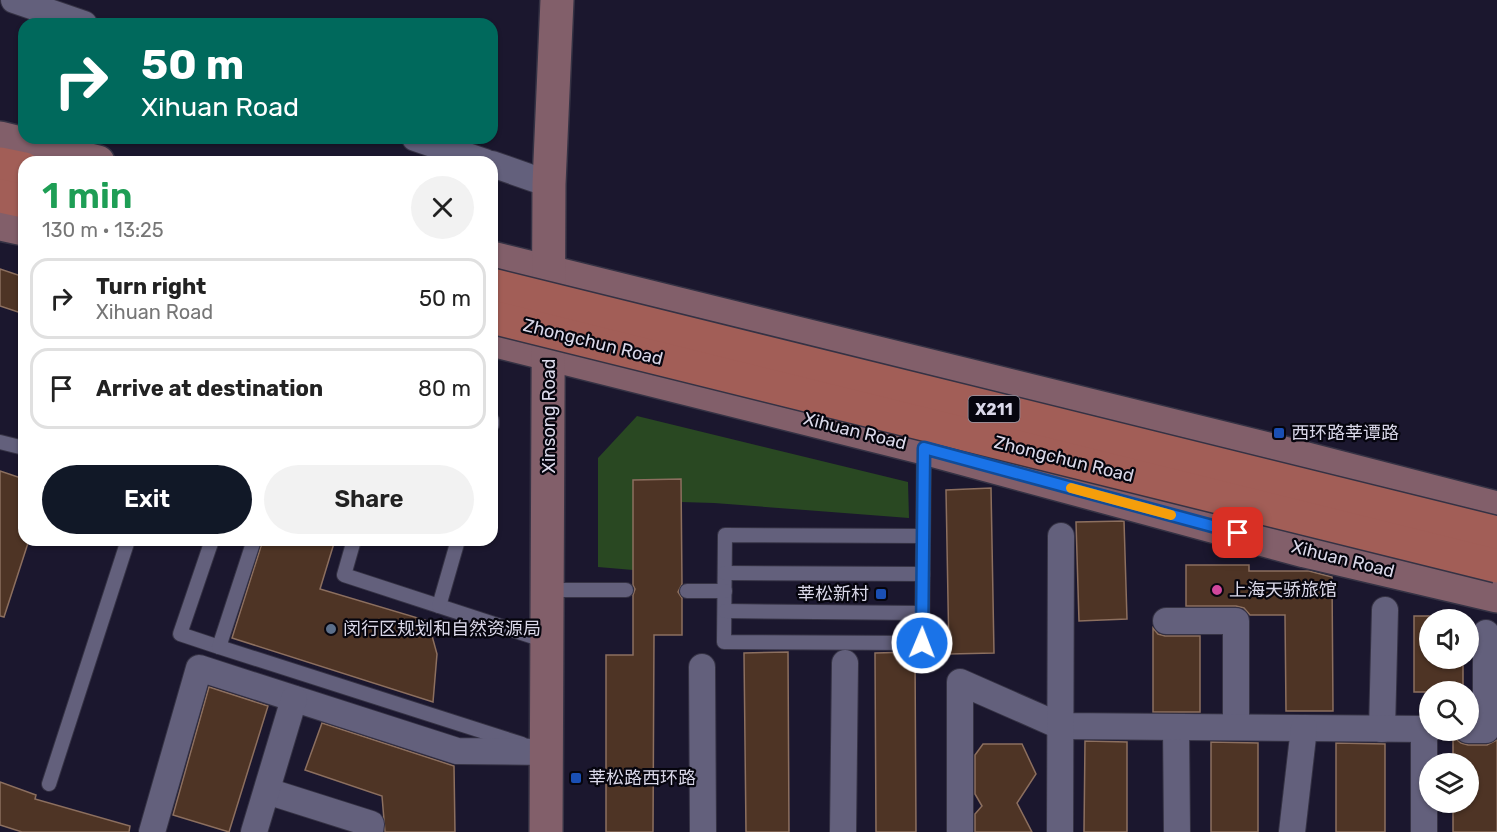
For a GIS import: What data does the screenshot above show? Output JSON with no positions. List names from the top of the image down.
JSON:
{
  "streets": {
    "main road": [
      "Zhongchun Road",
      "X211",
      "Xinsong Road",
      "Xihuan Road"
    ]
  },
  "crossings": [
    ["Xinsong Road", "Xihuan Road"]
  ],
  "places": {
    "transit": ["西环路莘谭路", "莘松新村", "莘松路西环路"],
    "other": ["上海天骄旅馆", "闵行区规划和自然资源局"]
  },
  "page": {
    "turn": ["50 m", "Xihuan Road"],
    "heading": ["1 min", "130 m · 13:25"],
    "list": [
      {
        "name": "Turn right",
        "note": "Xihuan Road",
        "value": "50 m"
      },
      {
        "name": "Arrive at destination",
        "value": "80 m"
      }
    ],
    "buttons": ["Exit", "Share"]
  }
}
